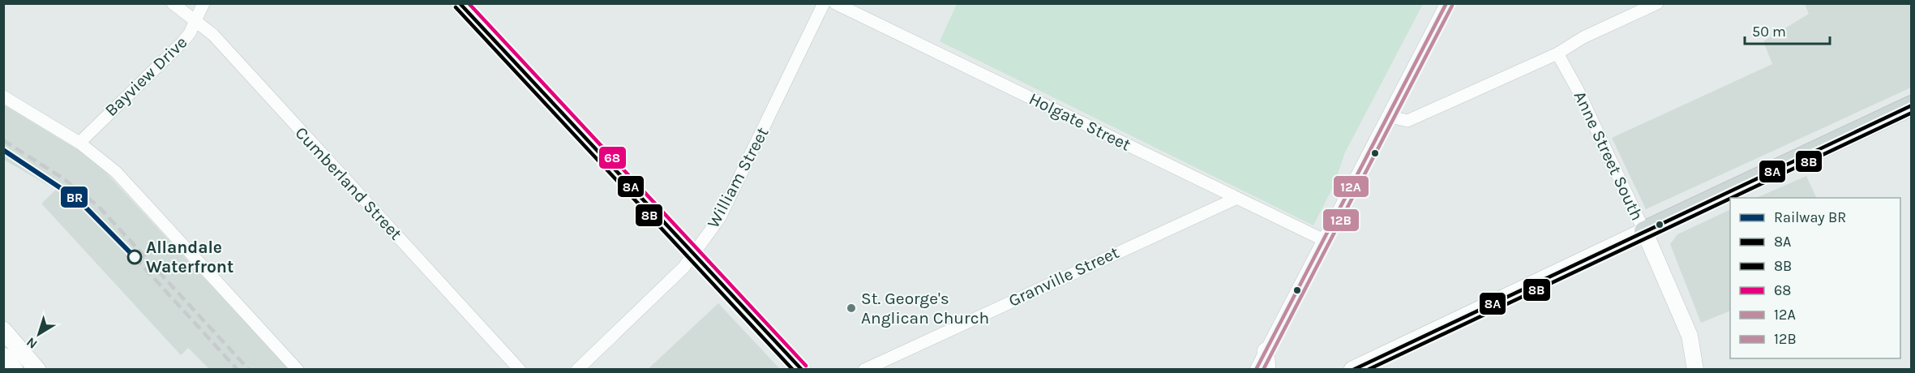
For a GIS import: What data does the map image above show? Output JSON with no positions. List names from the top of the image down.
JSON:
{
  "streets": {
    "street": [
      "Bayview Drive",
      "Holgate Street",
      "Anne Street South",
      "William Street",
      "Cumberland Street",
      "Granville Street"
    ]
  },
  "crossings": [
    ["Bayview Drive", "Cumberland Street"],
    ["Holgate Street", "Granville Street"]
  ],
  "places": ["Allandale Waterfront", "St. George's Anglican Church"],
  "lines": [
    "transit line 8A",
    "transit line 68",
    "transit line 12A",
    "transit line 12B",
    "transit line 8B",
    "rail line BR"
  ],
  "legend": [
    "Railway BR",
    "8A",
    "8B",
    "68",
    "12A",
    "12B"
  ],
  "scale_bar": "50 m",
  "north": "bottom left"
}
